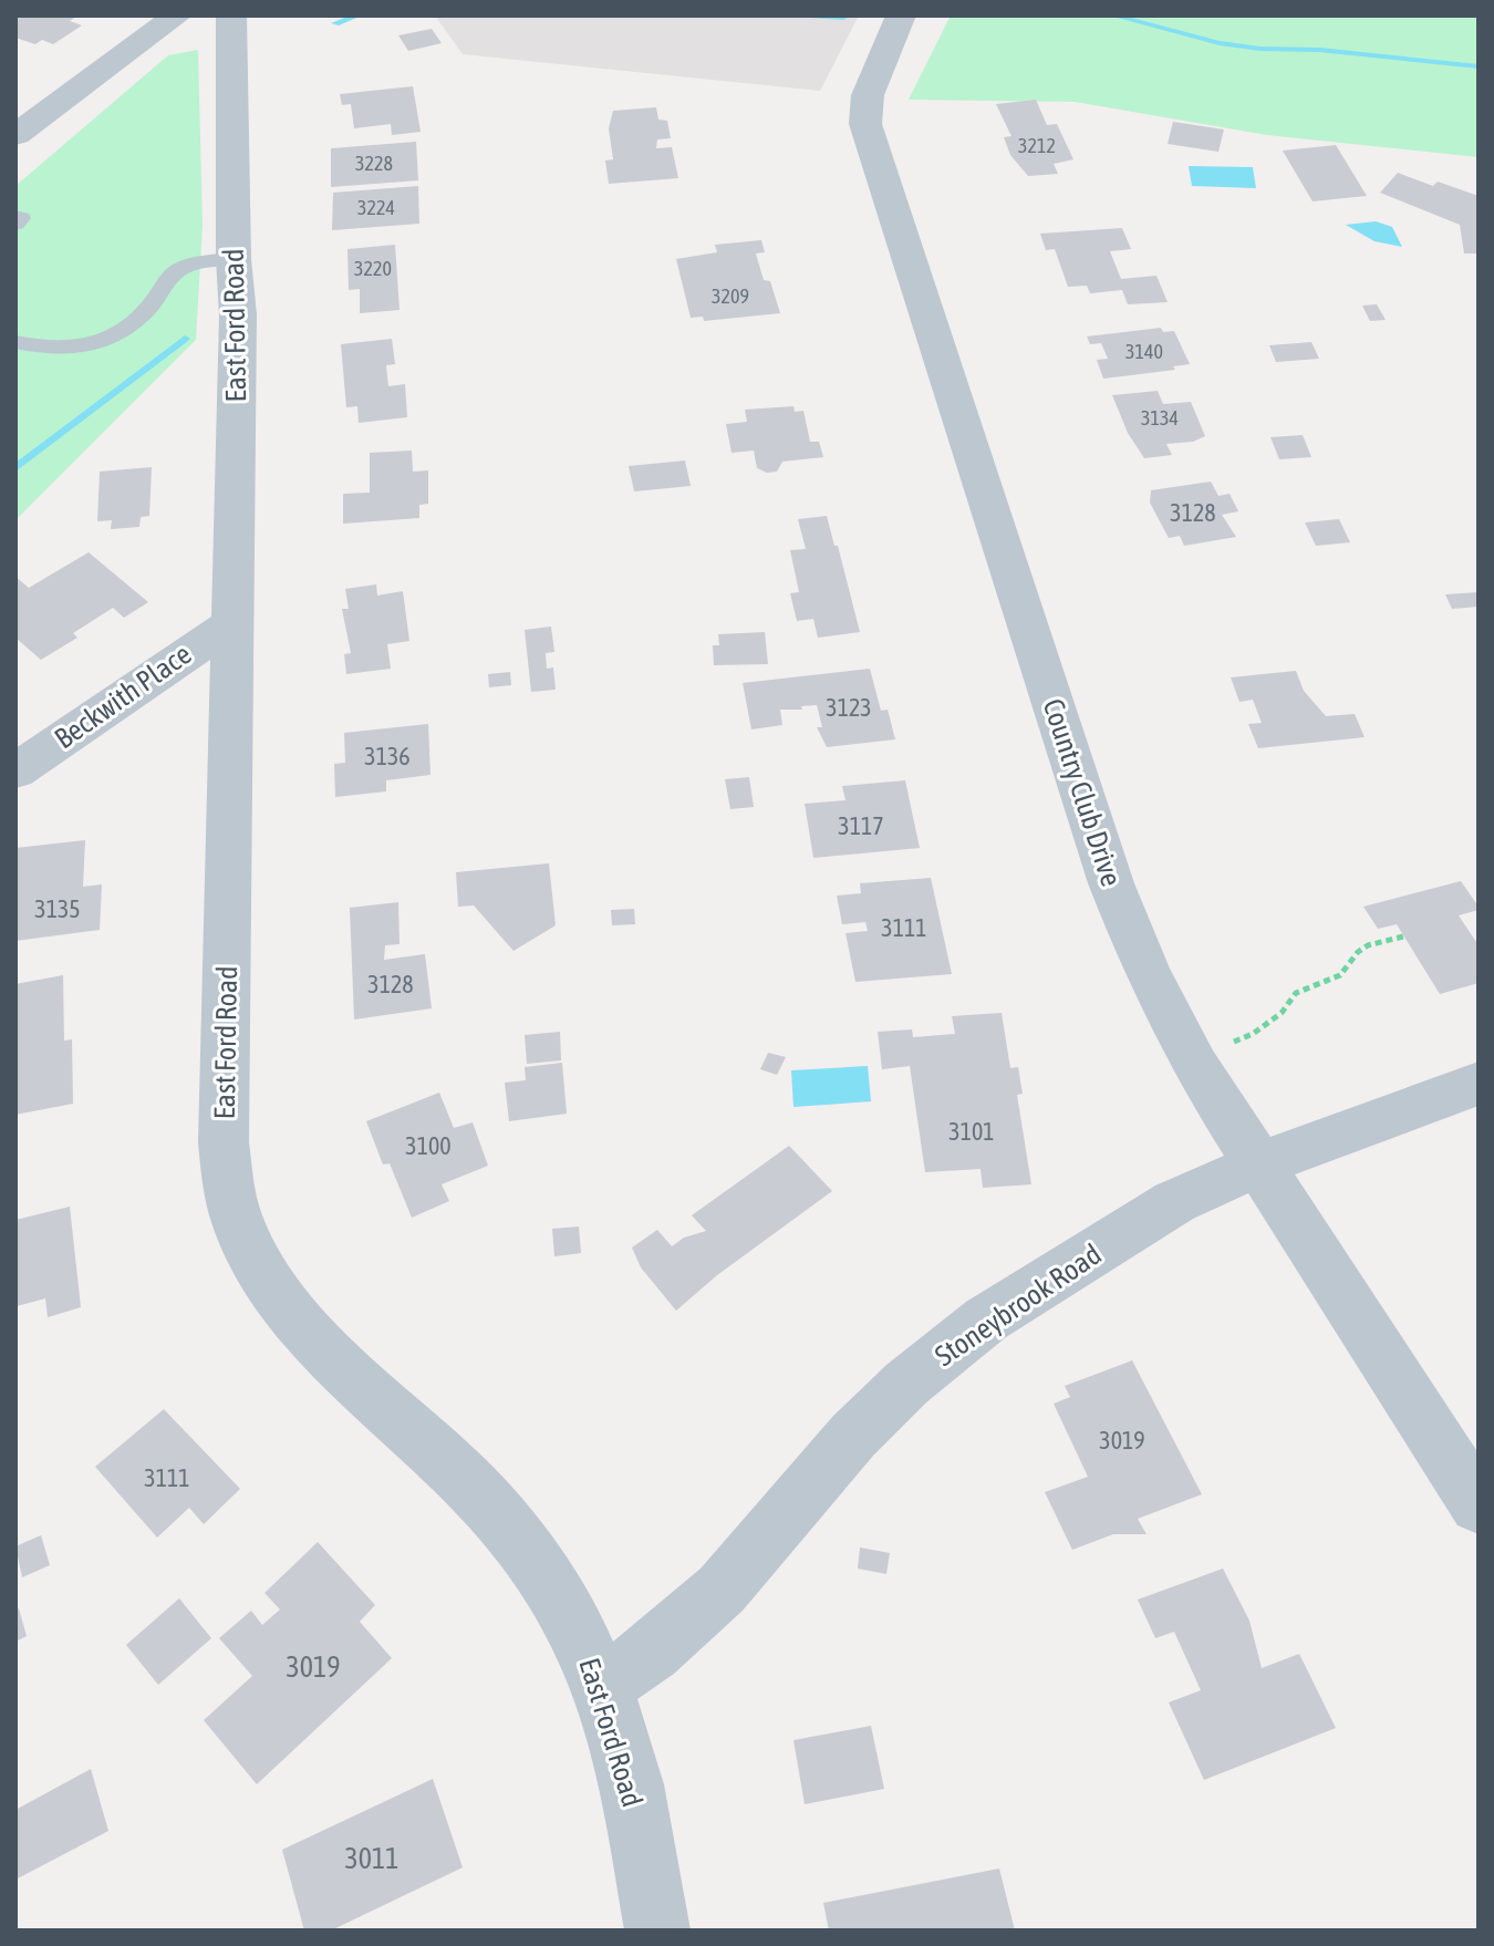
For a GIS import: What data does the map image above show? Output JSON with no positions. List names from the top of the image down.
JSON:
{
  "streets": {
    "street": [
      "East Ford Road",
      "Beckwith Place",
      "Country Club Drive",
      "Stoneybrook Road"
    ]
  },
  "crossings": [
    ["East Ford Road", "Beckwith Place"],
    ["East Ford Road", "Stoneybrook Road"],
    ["Country Club Drive", "Stoneybrook Road"]
  ],
  "house_numbers": [
    "3212",
    "3228",
    "3224",
    "3220",
    "3209",
    "3140",
    "3134",
    "3128",
    "3123",
    "3136",
    "3117",
    "3135",
    "3111",
    "3128",
    "3101",
    "3100",
    "3019",
    "3111",
    "3019",
    "3011"
  ]
}
